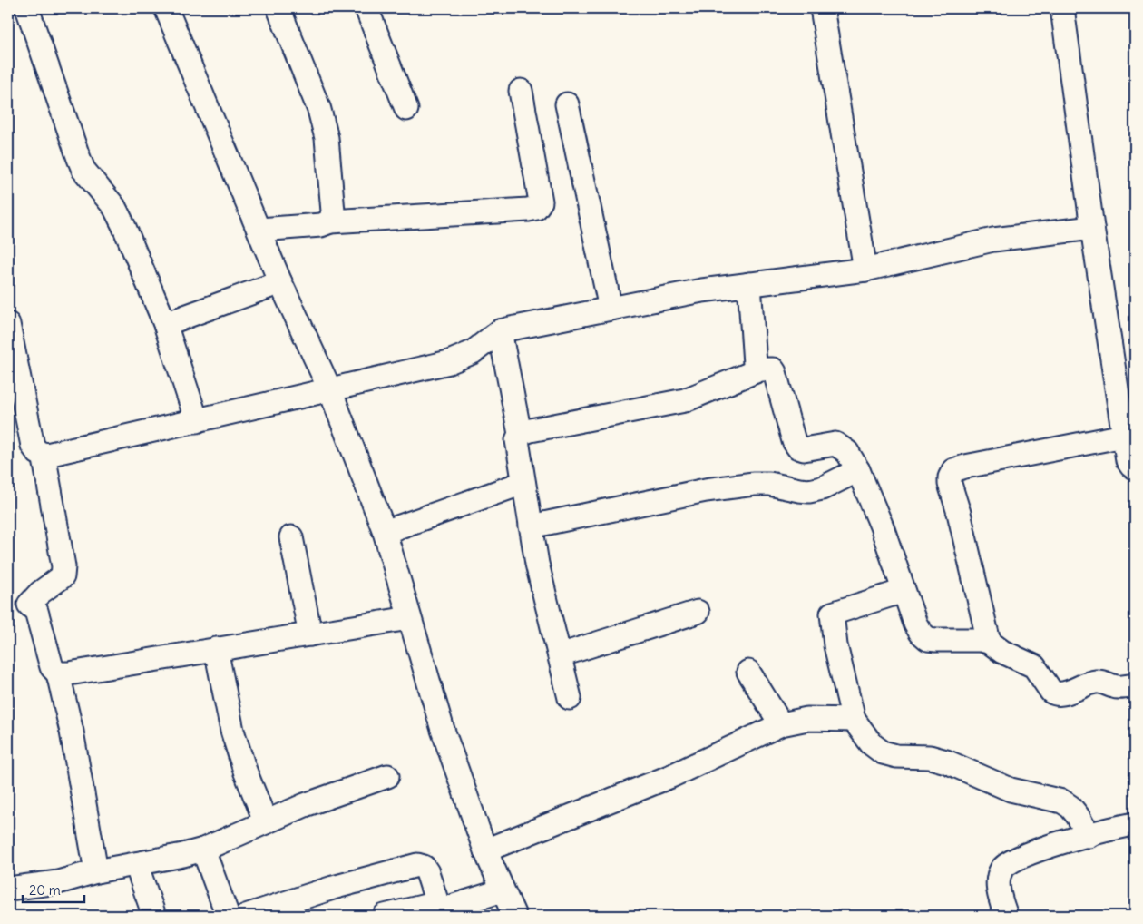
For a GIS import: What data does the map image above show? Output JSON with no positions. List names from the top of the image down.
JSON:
{
  "scale_bar": "20 m"
}
